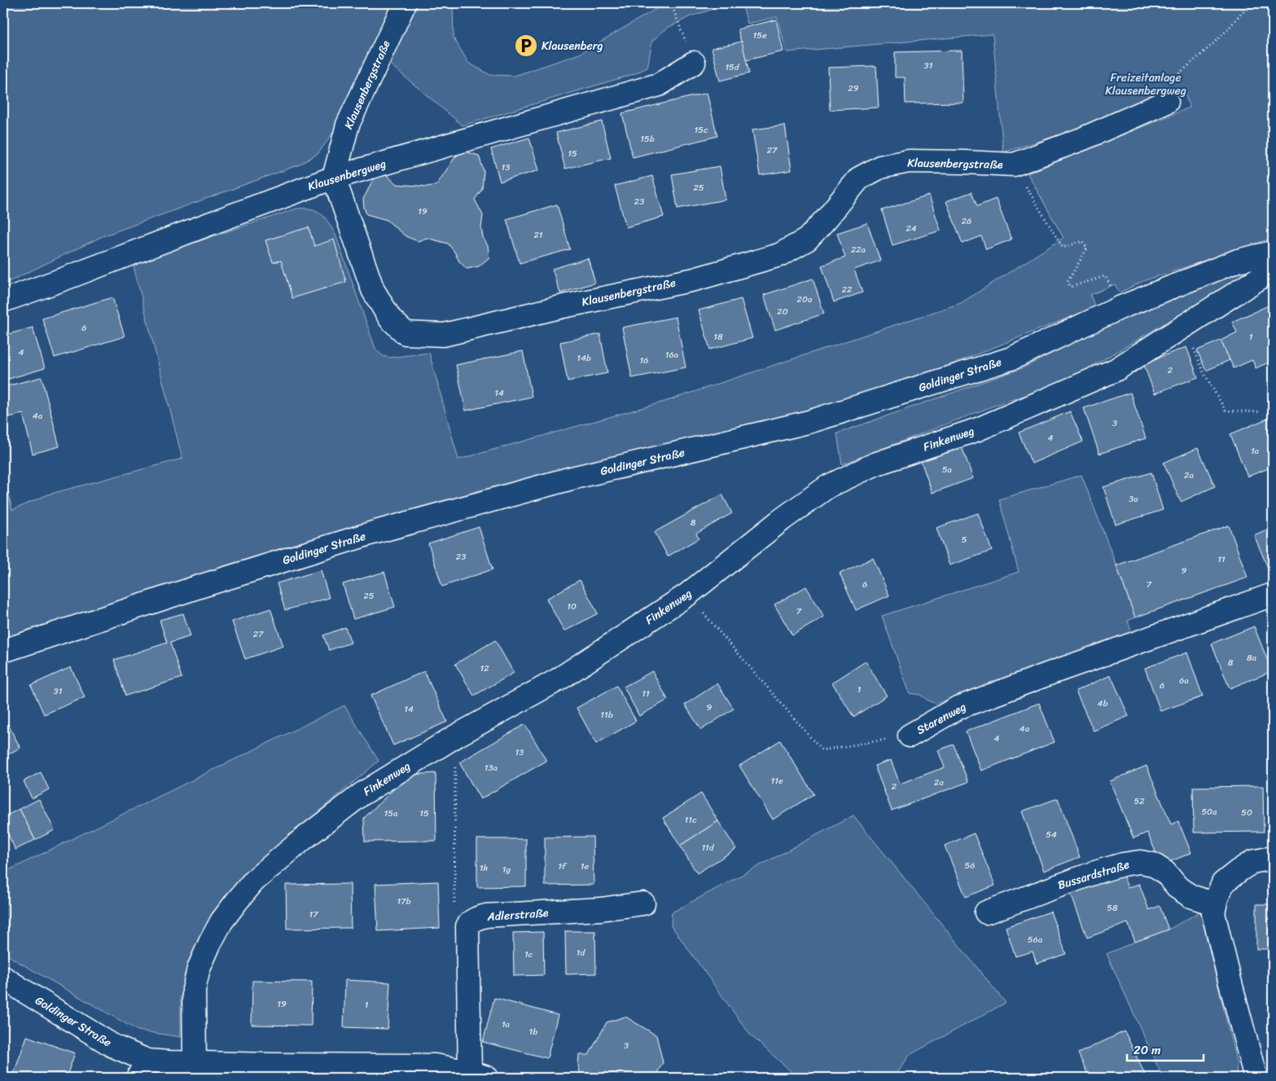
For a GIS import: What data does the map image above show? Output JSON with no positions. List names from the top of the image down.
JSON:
{
  "streets": {
    "street": [
      "Klausenbergstraße",
      "Klausenbergweg",
      "Goldinger Straße",
      "Finkenweg",
      "Starenweg",
      "Bussardstraße",
      "Adlerstraße"
    ]
  },
  "crossings": [
    ["Klausenbergstraße", "Klausenbergweg"],
    ["Goldinger Straße", "Finkenweg"],
    ["Finkenweg", "Starenweg"]
  ],
  "parks": ["Freizeitanlage Klausenbergweg"],
  "places": {
    "parking": ["Klausenberg"]
  },
  "house_numbers": [
    "15e",
    "31",
    "15d",
    "29",
    "15c",
    "15b",
    "27",
    "15",
    "13",
    "25",
    "23",
    "19",
    "26",
    "24",
    "21",
    "22a",
    "22",
    "20a",
    "20",
    "6",
    "18",
    "1",
    "4",
    "16a",
    "14b",
    "16",
    "2",
    "14",
    "4a",
    "3",
    "4",
    "1a",
    "5a",
    "2a",
    "3a",
    "8",
    "5",
    "23",
    "11",
    "9",
    "6",
    "7",
    "25",
    "10",
    "7",
    "27",
    "8a",
    "8",
    "12",
    "6a",
    "6",
    "1",
    "31",
    "11",
    "4b",
    "9",
    "14",
    "11b",
    "4a",
    "4",
    "13",
    "13a",
    "11e",
    "2a",
    "2",
    "52",
    "50a",
    "50",
    "15a",
    "15",
    "11c",
    "54",
    "11d",
    "56",
    "1f",
    "1e",
    "1h",
    "1g",
    "17b",
    "58",
    "17",
    "56a",
    "1d",
    "1c",
    "19",
    "1",
    "1a",
    "1b",
    "3"
  ],
  "scale_bar": "20 m"
}
